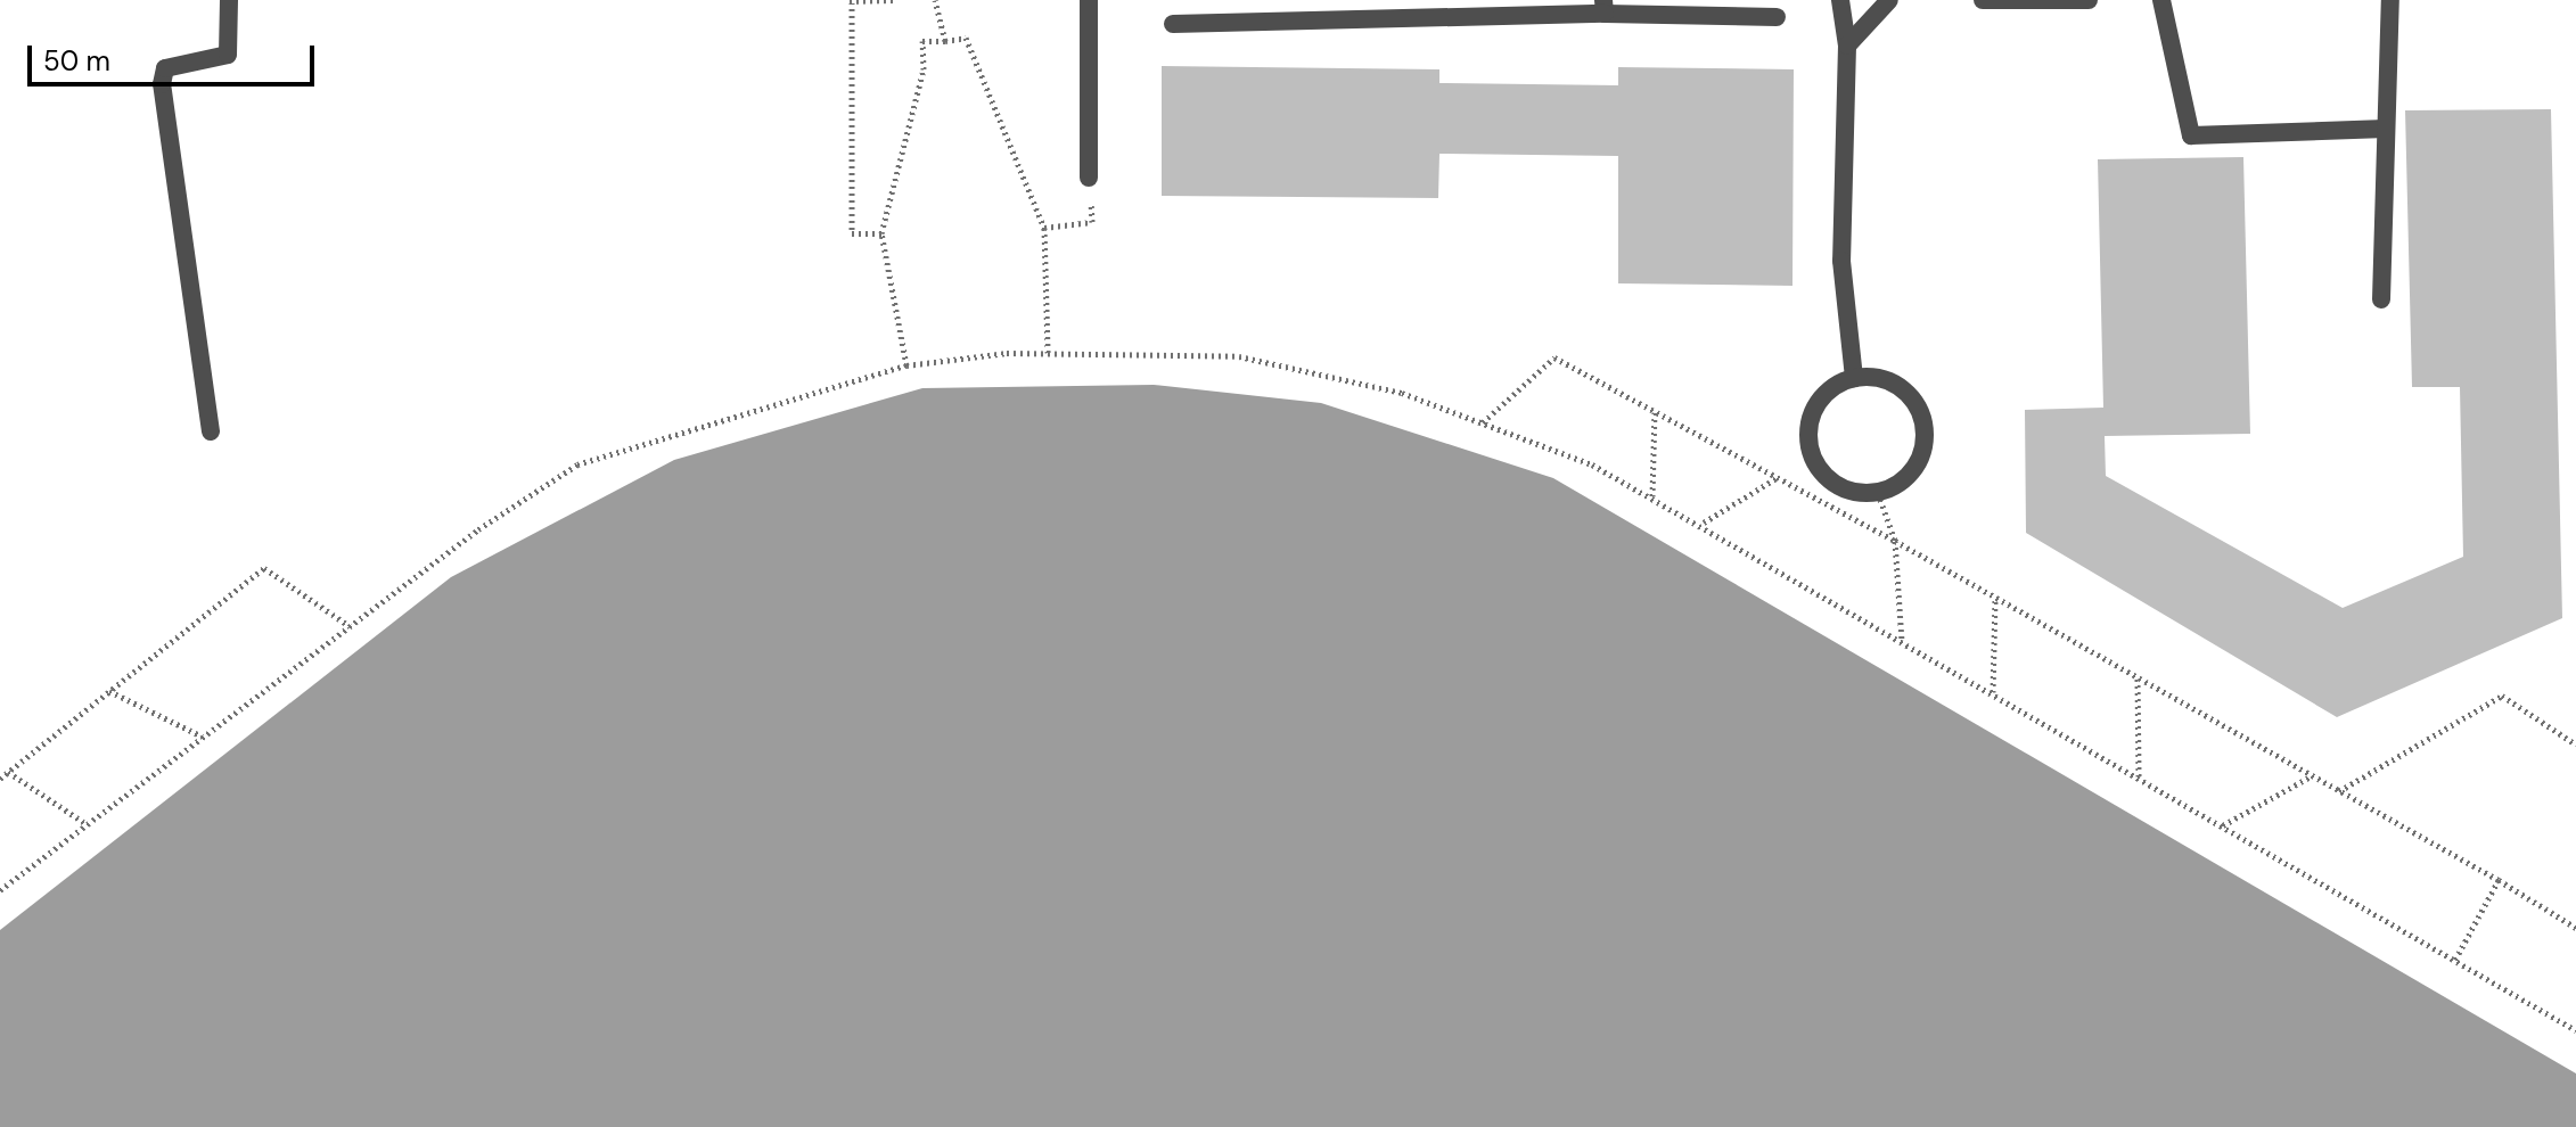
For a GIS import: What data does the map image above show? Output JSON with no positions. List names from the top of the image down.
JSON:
{
  "scale_bar": "50 m"
}
